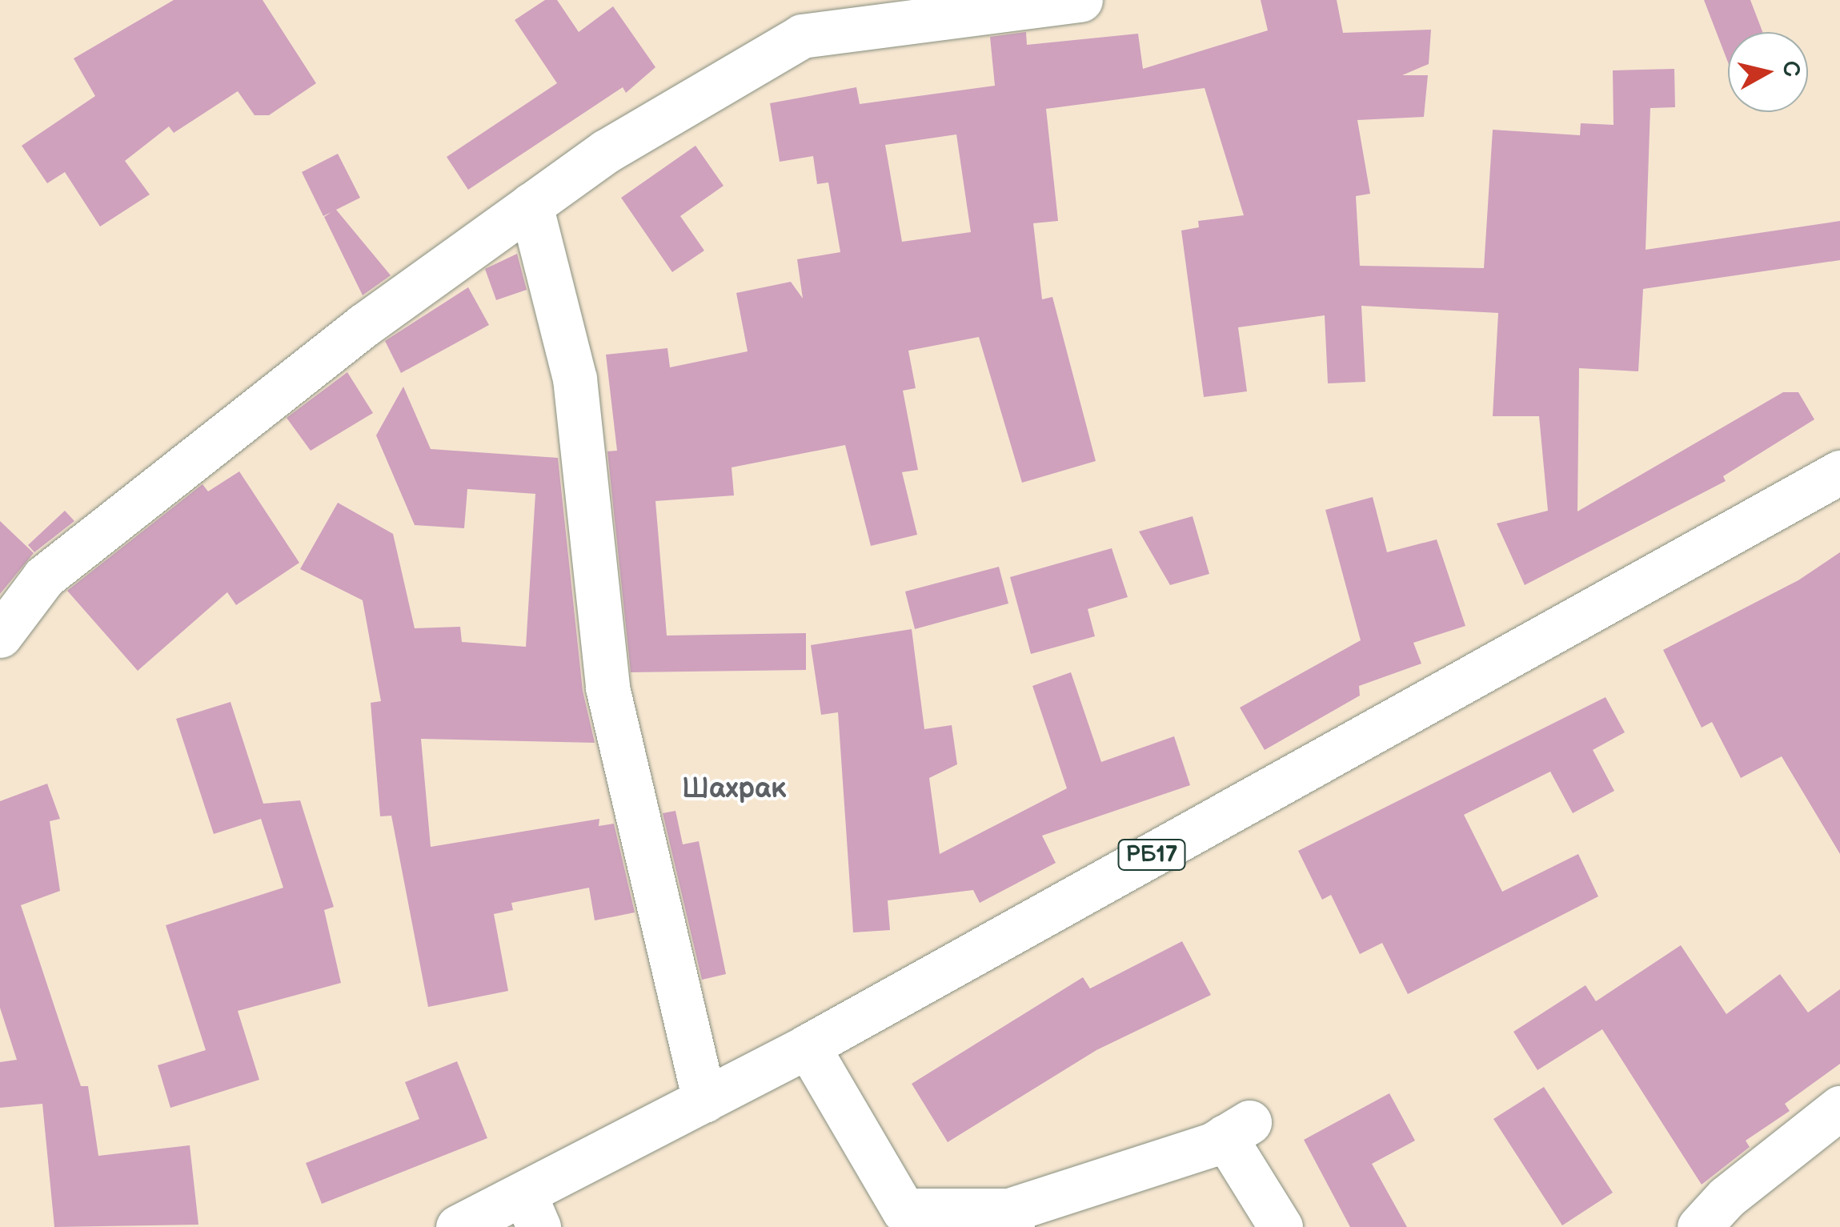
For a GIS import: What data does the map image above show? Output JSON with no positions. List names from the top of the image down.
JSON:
{
  "streets": {
    "street": ["РБ17"]
  },
  "districts": ["Шахрак"],
  "north": "right"
}
